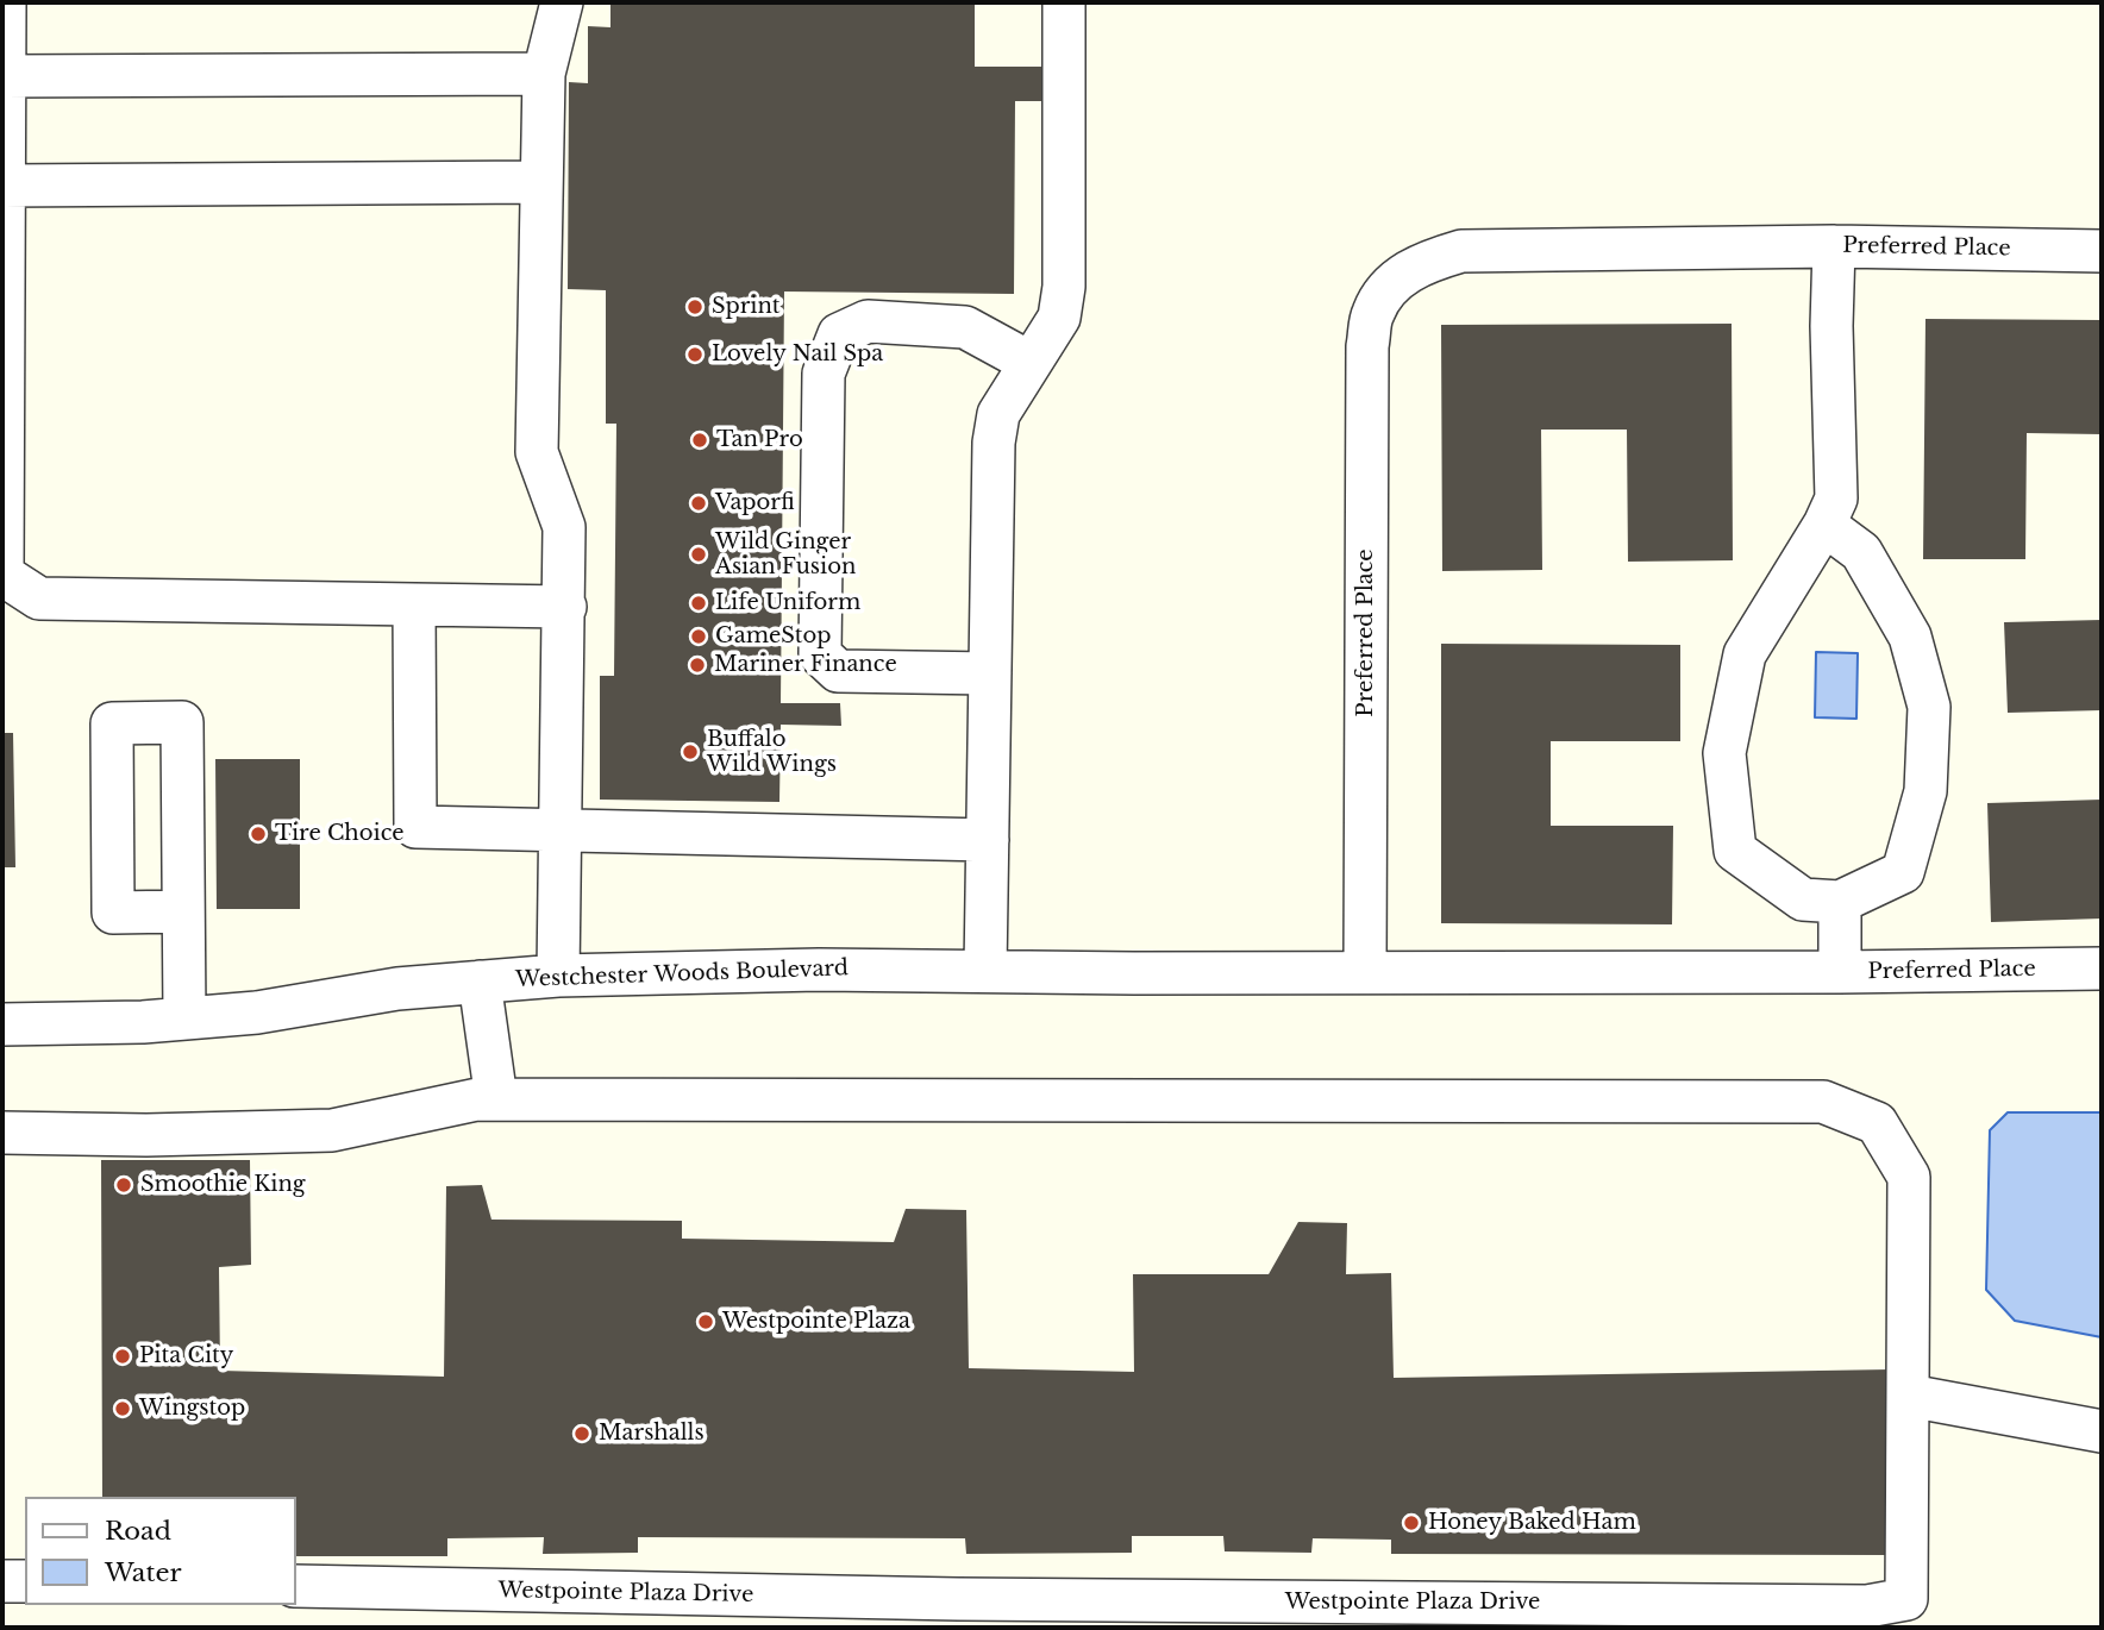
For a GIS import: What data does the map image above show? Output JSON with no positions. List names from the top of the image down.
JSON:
{
  "streets": {
    "street": ["Preferred Place", "Westchester Woods Boulevard", "Westpointe Plaza Drive"]
  },
  "crossings": [
    ["Preferred Place", "Westchester Woods Boulevard"]
  ],
  "places": [
    "Sprint",
    "Lovely Nail Spa",
    "Tan Pro",
    "Vaporfi",
    "Wild Ginger Asian Fusion",
    "Life Uniform",
    "GameStop",
    "Mariner Finance",
    "Buffalo Wild Wings",
    "Tire Choice",
    "Smoothie King",
    "Westpointe Plaza",
    "Pita City",
    "Wingstop",
    "Marshalls",
    "Honey Baked Ham"
  ],
  "legend": ["Road", "Water"]
}
